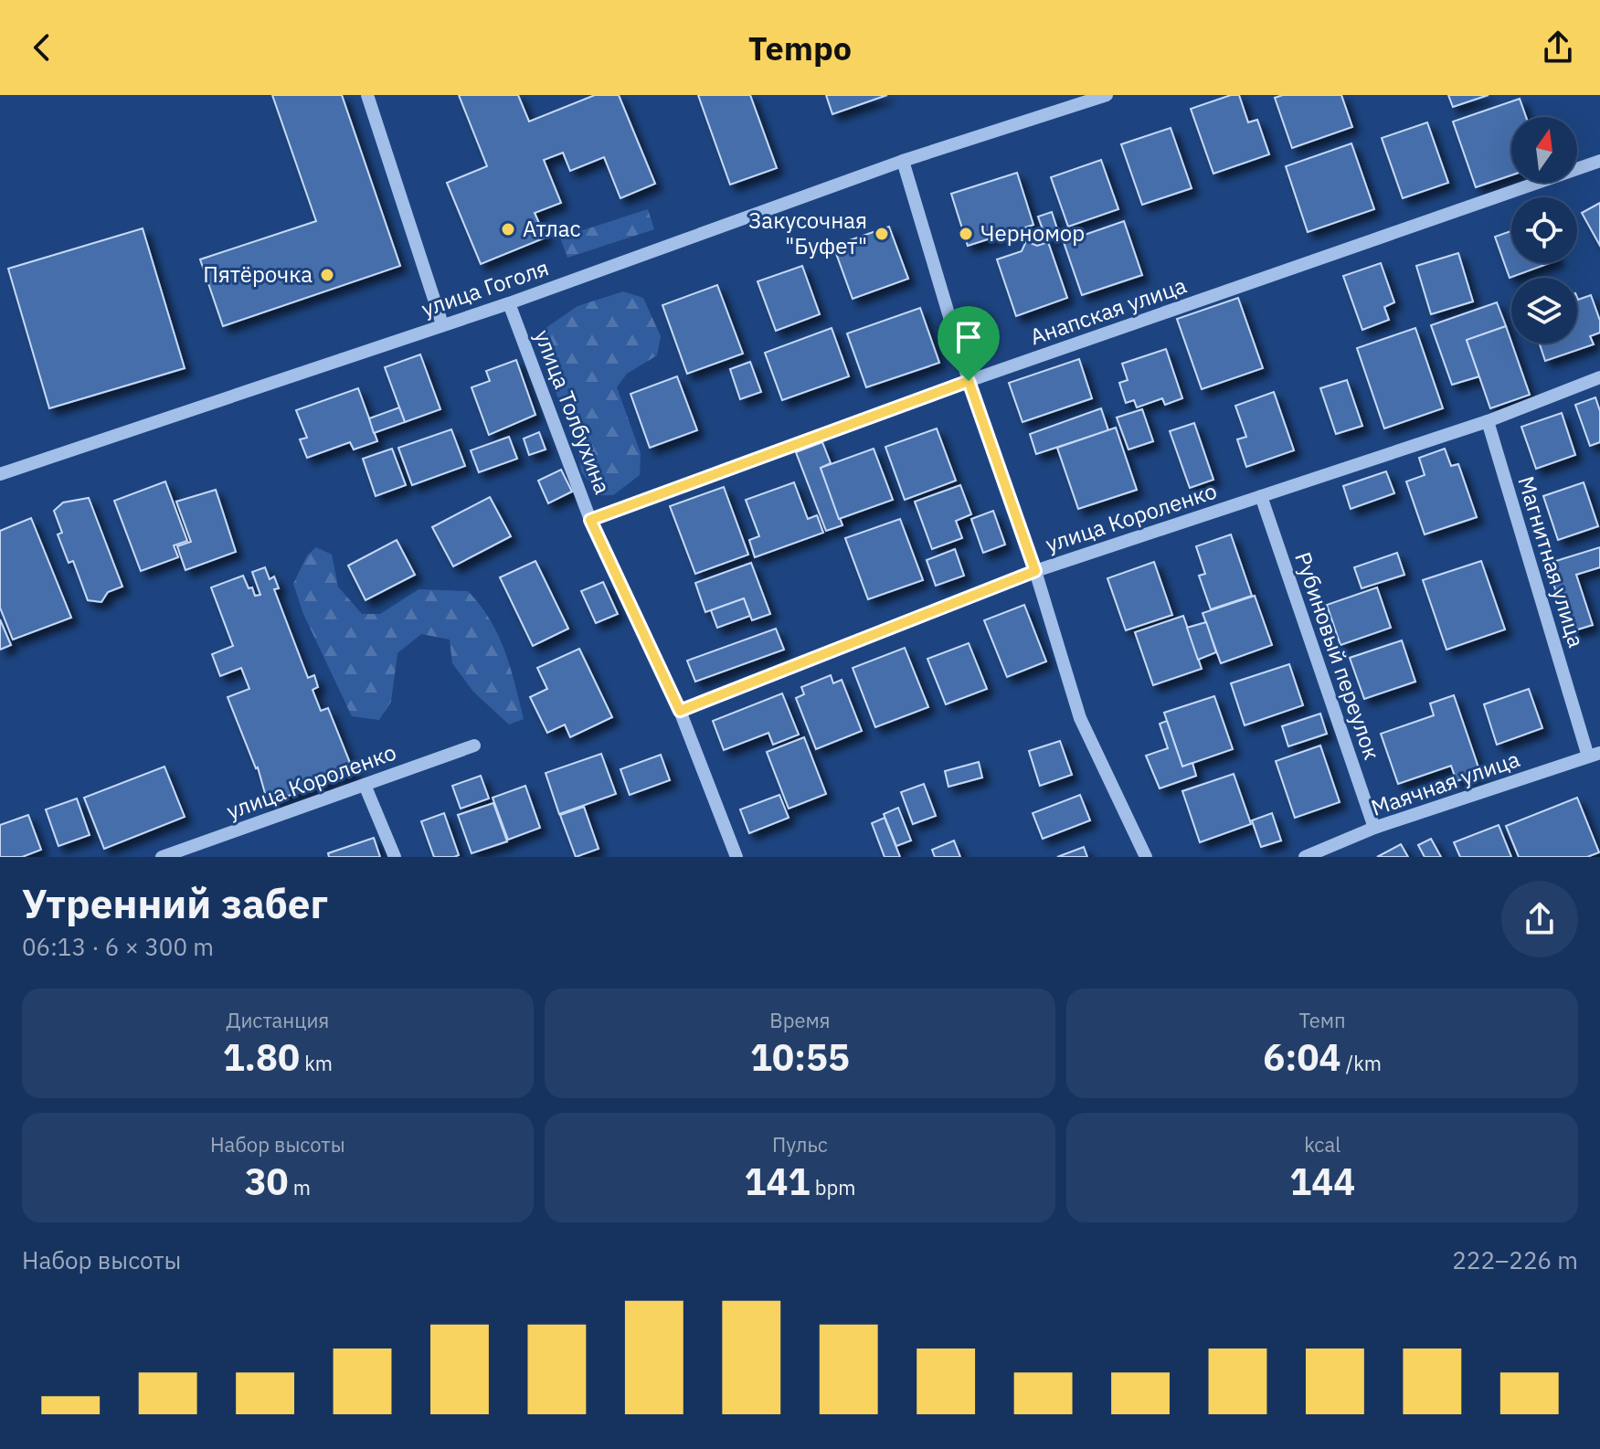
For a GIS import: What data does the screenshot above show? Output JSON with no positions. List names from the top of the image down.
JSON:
{
  "streets": {
    "street": [
      "улица Гоголя",
      "Анапская улица",
      "улица Толбухина",
      "улица Короленко",
      "Магнитная улица",
      "Рубиновый переулок",
      "Маячная улица"
    ]
  },
  "crossings": [
    ["улица Гоголя", "улица Толбухина"],
    ["Анапская улица", "улица Толбухина"],
    ["улица Толбухина", "улица Короленко"],
    ["улица Короленко", "Магнитная улица"],
    ["улица Короленко", "Рубиновый переулок"],
    ["Магнитная улица", "Маячная улица"],
    ["Рубиновый переулок", "Маячная улица"]
  ],
  "places": [
    "Атлас",
    "Закусочная \"Буфет\"",
    "Черномор",
    "Пятёрочка"
  ],
  "north": "top",
  "page": {
    "header": "Tempo",
    "heading": ["Утренний забег", "06:13 · 6 × 300 m"],
    "stats": [
      ["Дистанция", "1.80 km"],
      ["Время", "10:55"],
      ["Темп", "6:04 /km"],
      ["Набор высоты", "30 m"],
      ["Пульс", "141 bpm"],
      ["kcal", "144"]
    ],
    "chart": ["Набор высоты", "222–226 m"]
  }
}
